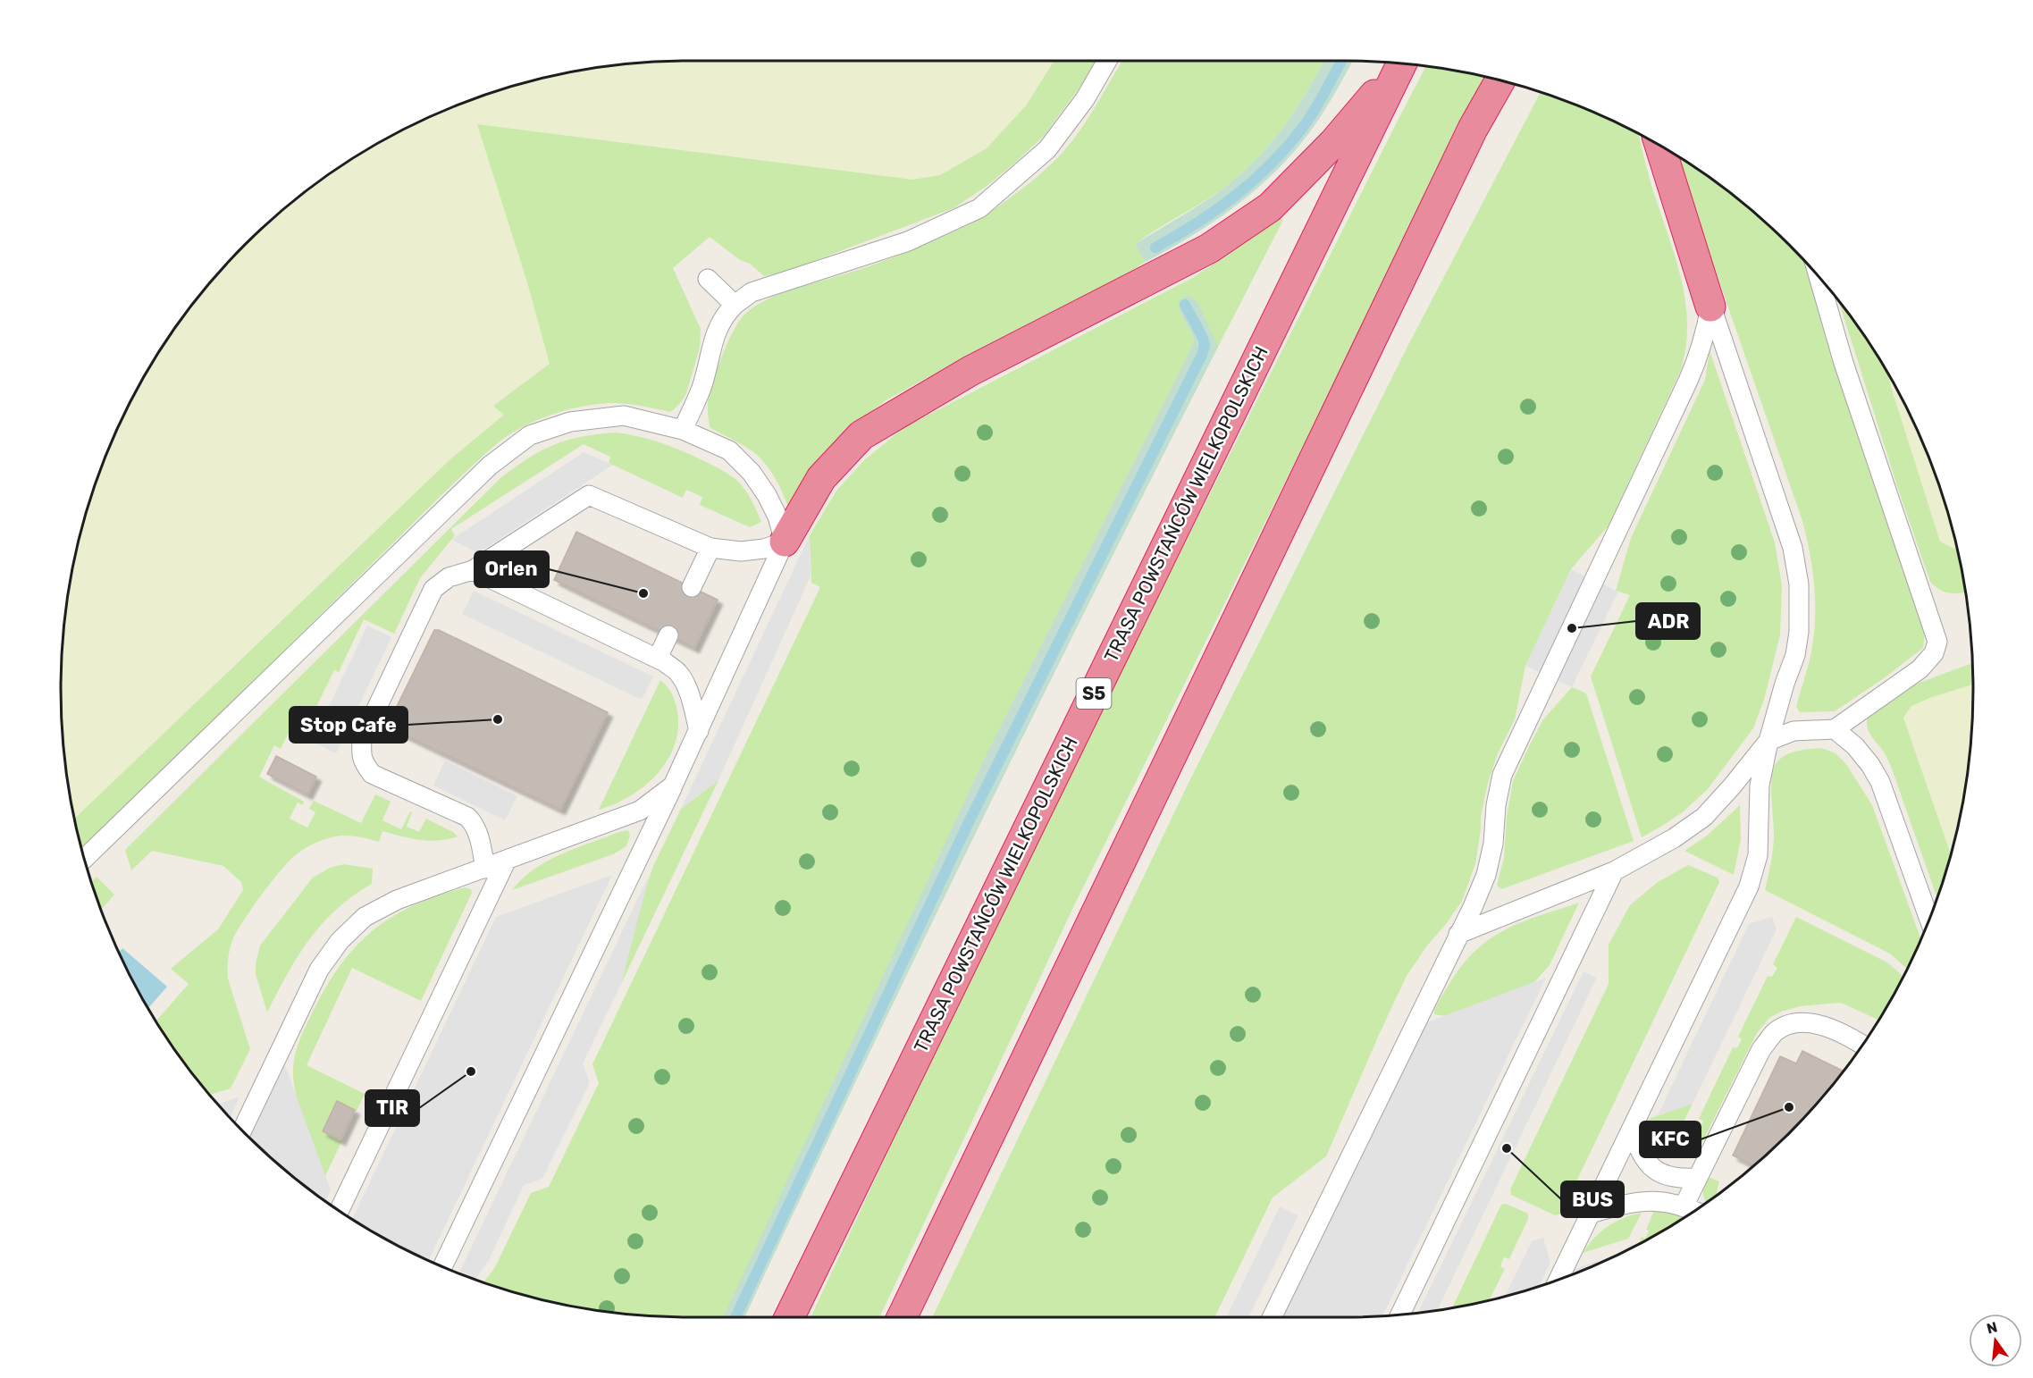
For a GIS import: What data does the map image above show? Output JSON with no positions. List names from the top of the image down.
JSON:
{
  "streets": {
    "highway": ["TRASA POWSTAŃCÓW WIELKOPOLSKICH", "S5"]
  },
  "places": [
    "Orlen",
    "ADR",
    "Stop Cafe",
    "TIR",
    "KFC",
    "BUS"
  ],
  "north": "top"
}
